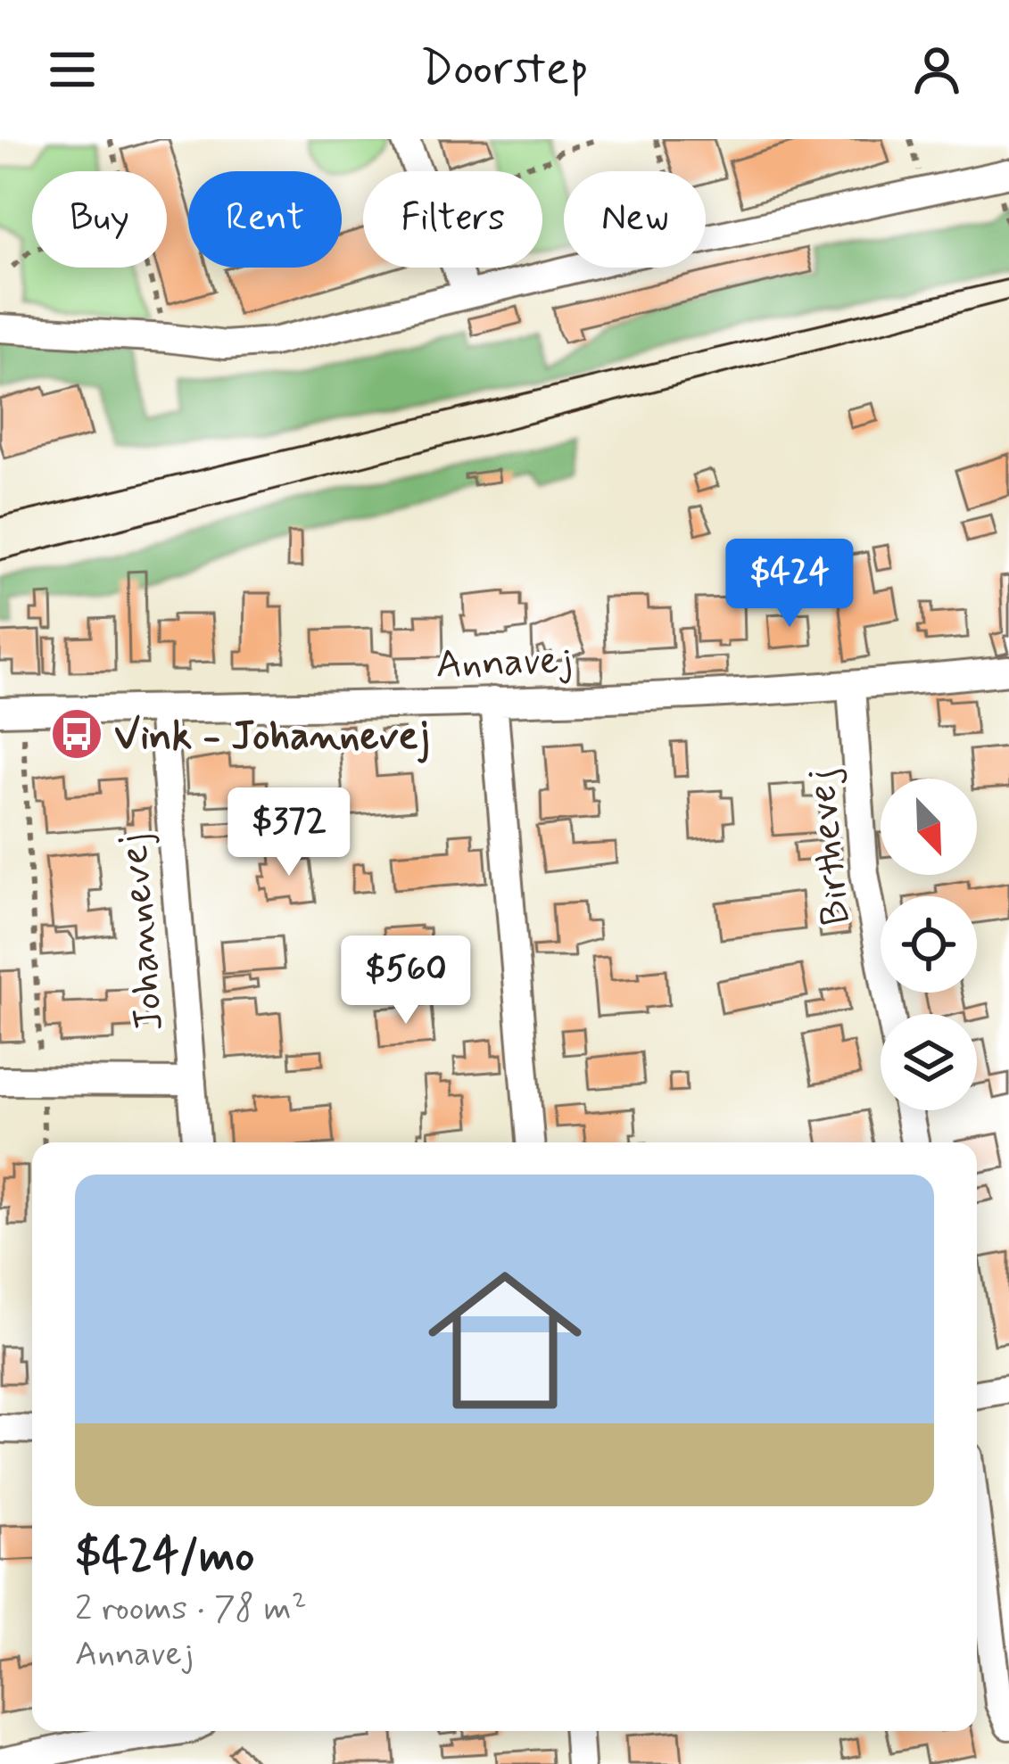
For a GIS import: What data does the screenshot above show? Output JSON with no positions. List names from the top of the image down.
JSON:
{
  "streets": {
    "street": ["Annavej", "Birthevej", "Johannevej"]
  },
  "crossings": [
    ["Annavej", "Birthevej"],
    ["Annavej", "Johannevej"]
  ],
  "places": {
    "bus stop": ["Vink - Johannevej"]
  },
  "north": "bottom right",
  "page": {
    "header": "Doorstep",
    "chip": [
      "Buy",
      "Rent",
      "Filters",
      "New"
    ],
    "price": ["$424", "$372", "$560"],
    "list": [
      {
        "name": "$424/mo",
        "note": "2 rooms · 78 m² · Annavej"
      }
    ]
  }
}
